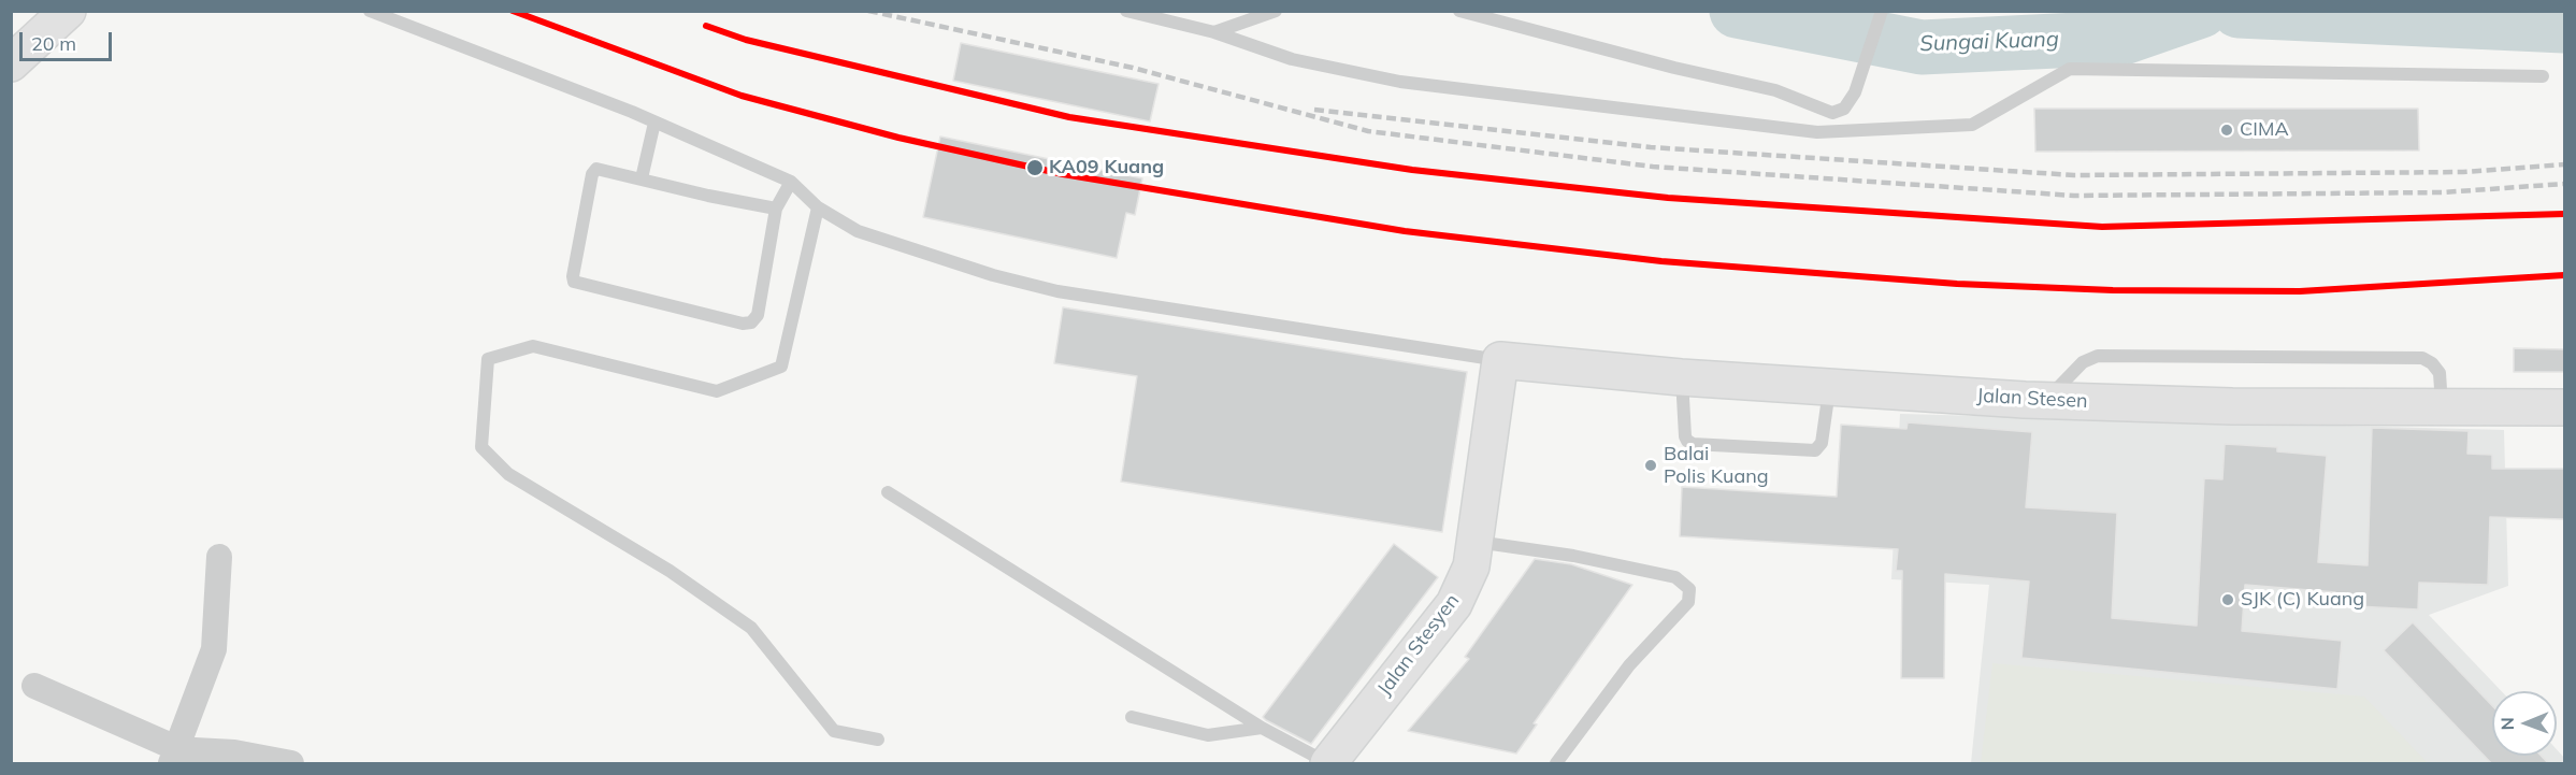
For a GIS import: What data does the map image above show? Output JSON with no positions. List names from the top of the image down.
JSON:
{
  "streets": {
    "main road": ["Jalan Stesen", "Jalan Stesyen"]
  },
  "crossings": [
    ["Jalan Stesen", "Jalan Stesyen"]
  ],
  "water": ["Sungai Kuang"],
  "places": [
    "CIMA",
    "KA09 Kuang",
    "Balai Polis Kuang",
    "SJK (C) Kuang"
  ],
  "scale_bar": "20 m",
  "north": "left"
}
